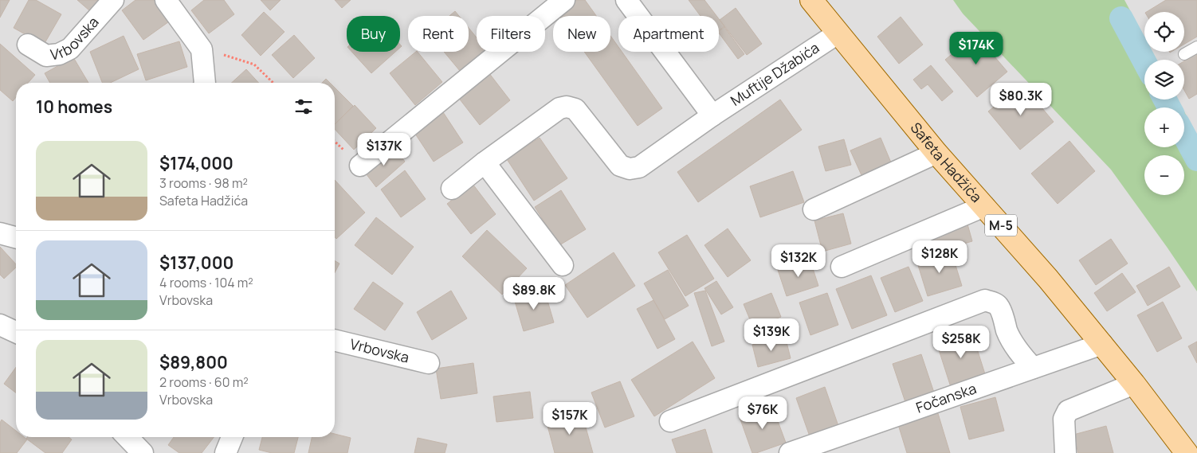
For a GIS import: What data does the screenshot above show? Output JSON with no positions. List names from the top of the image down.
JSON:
{
  "streets": {
    "main road": ["Safeta Hadžića", "M-5"],
    "street": ["Vrbovska", "Muftije Džabića", "Fočanska"]
  },
  "crossings": [
    ["Muftije Džabića", "Safeta Hadžića"],
    ["Safeta Hadžića", "Fočanska"]
  ],
  "page": {
    "map_buttons": ["+", "−"],
    "chip": [
      "Buy",
      "Rent",
      "Filters",
      "New",
      "Apartment"
    ],
    "price": [
      "$174K",
      "$80.3K",
      "$137K",
      "$128K",
      "$132K",
      "$89.8K",
      "$139K",
      "$258K",
      "$76K",
      "$157K"
    ],
    "heading": "10 homes",
    "list": [
      {
        "name": "$174,000",
        "note": "3 rooms · 98 m² · Safeta Hadžića"
      },
      {
        "name": "$137,000",
        "note": "4 rooms · 104 m² · Vrbovska"
      },
      {
        "name": "$89,800",
        "note": "2 rooms · 60 m² · Vrbovska"
      }
    ]
  }
}
